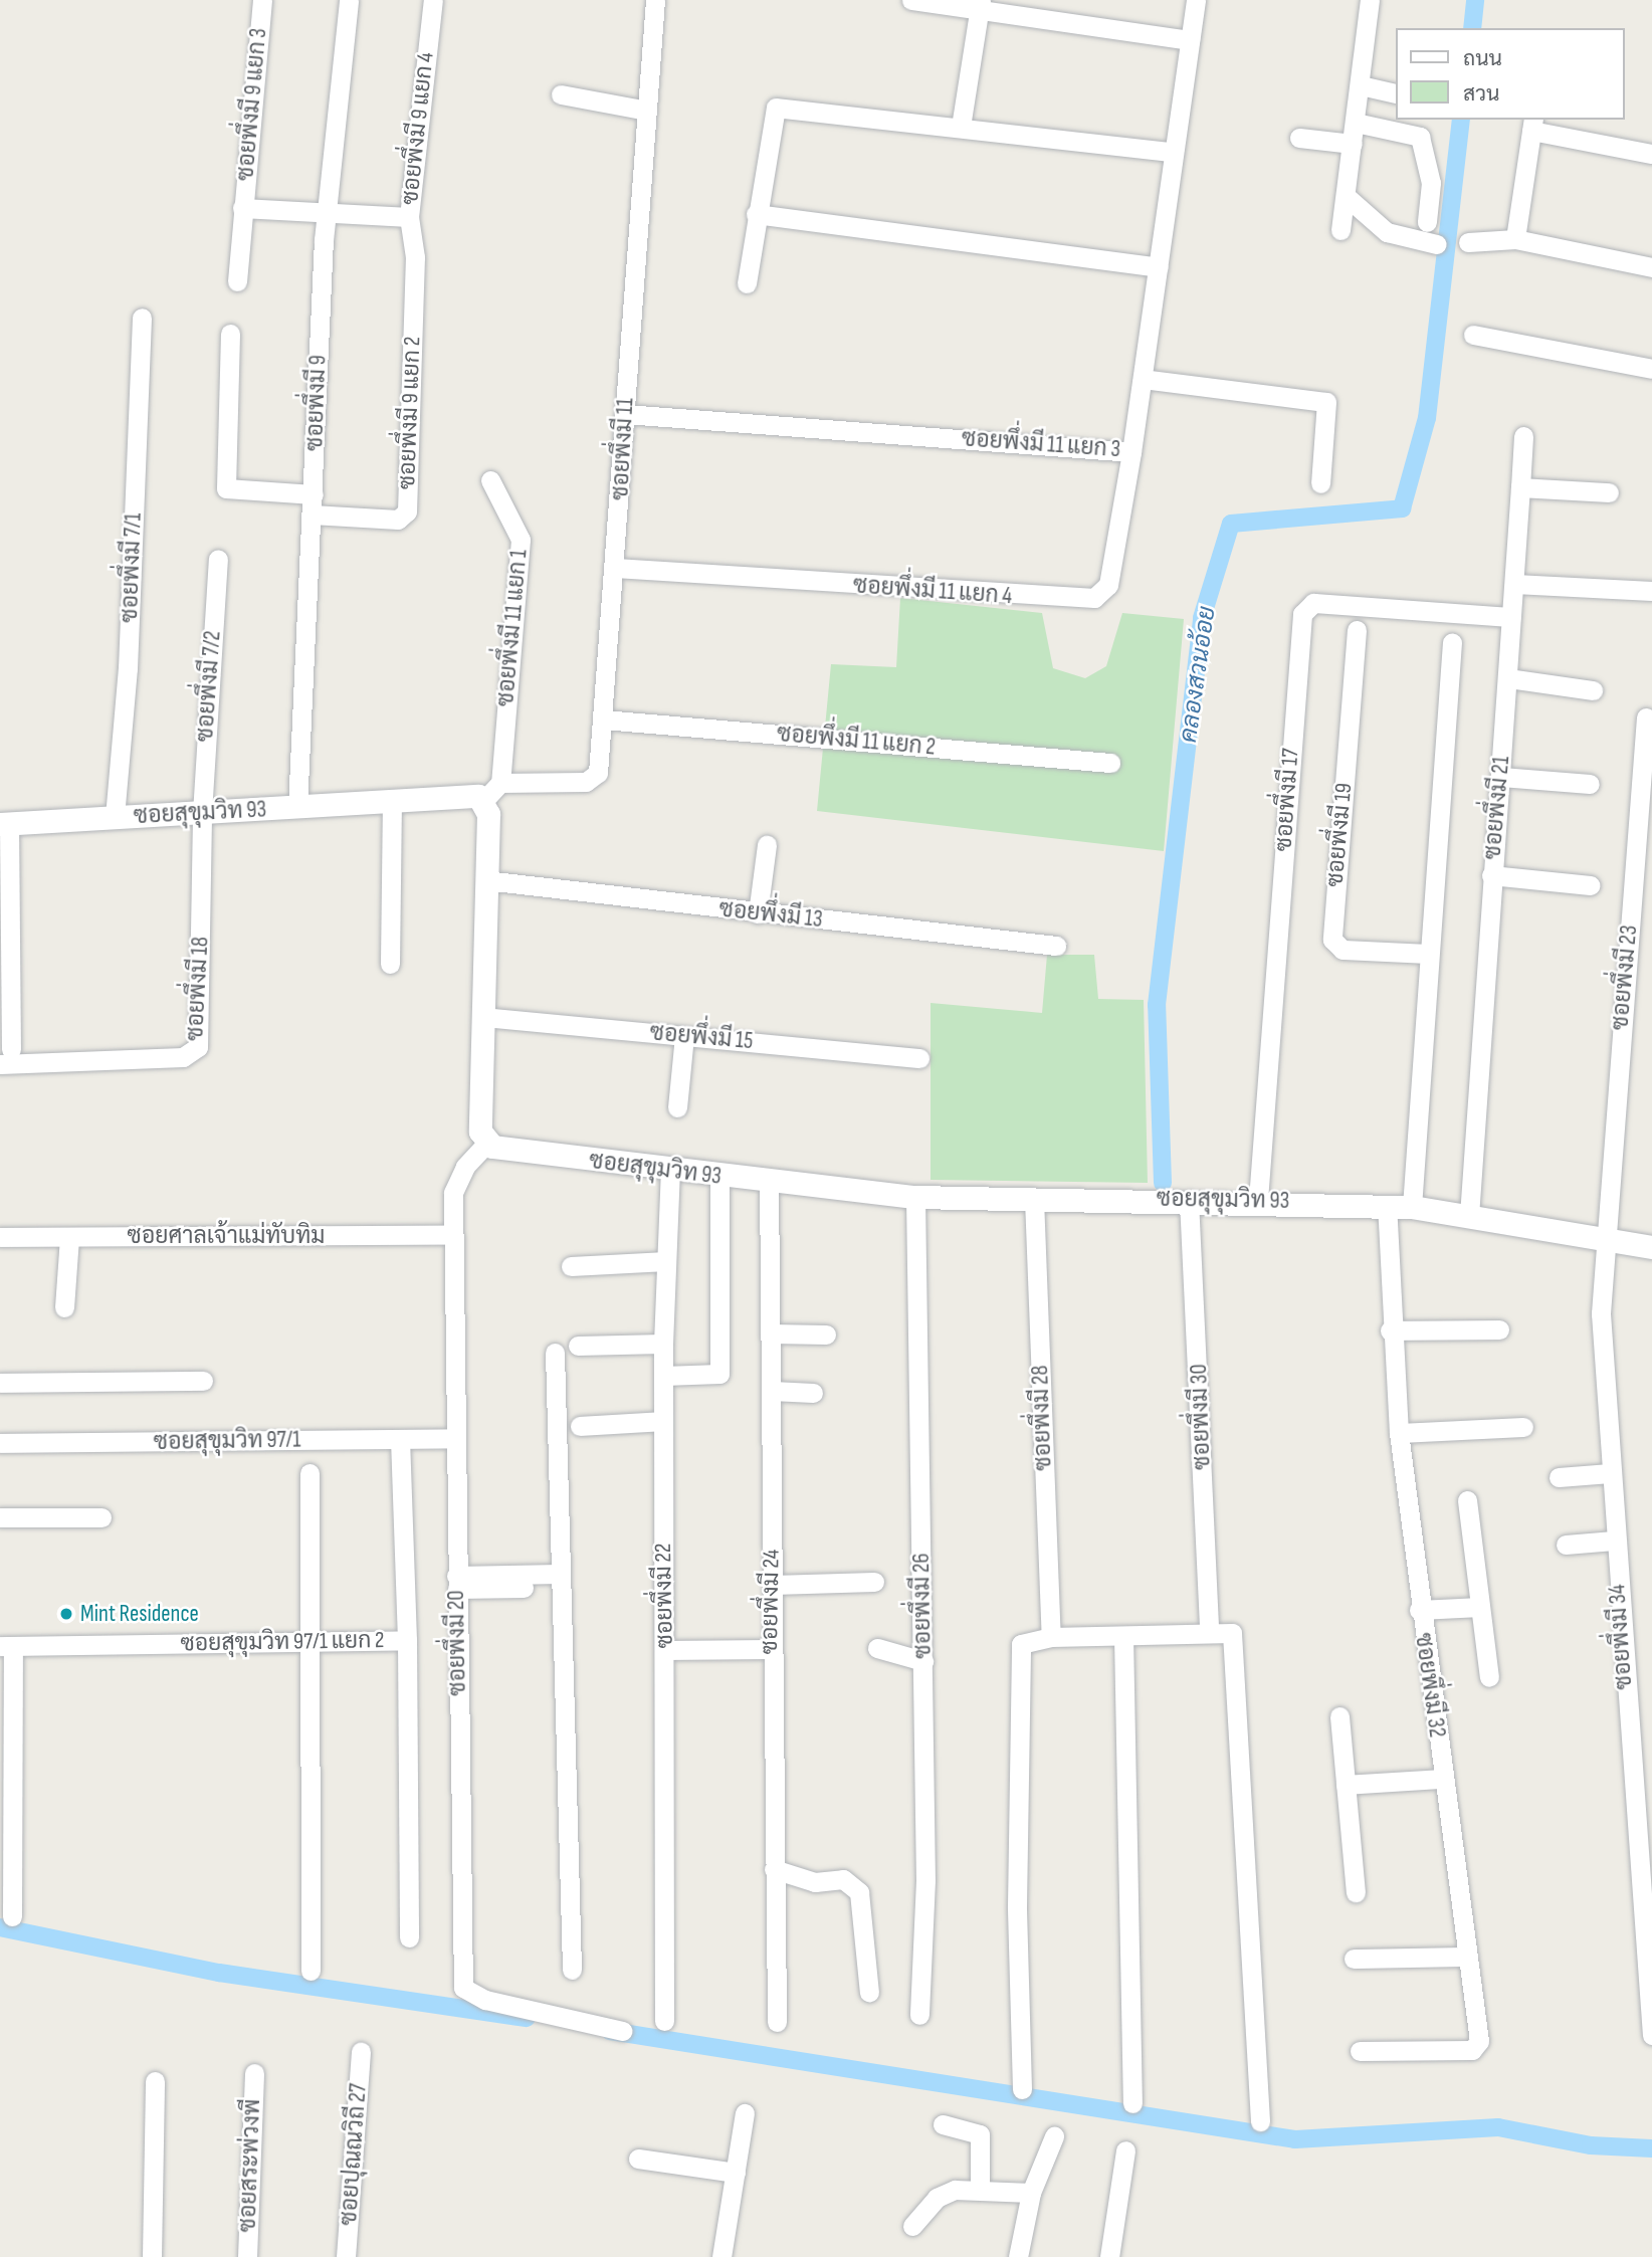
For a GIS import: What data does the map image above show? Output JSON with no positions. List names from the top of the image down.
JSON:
{
  "streets": {
    "street": [
      "ซอยพึ่งมี 9 แยก 3",
      "ซอยพึ่งมี 9 แยก 4",
      "ซอยพึ่งมี 9",
      "ซอยพึ่งมี 9 แยก 2",
      "ซอยพึ่งมี 11 แยก 3",
      "ซอยพึ่งมี 11",
      "ซอยพึ่งมี 7/1",
      "ซอยพึ่งมี 11 แยก 4",
      "ซอยพึ่งมี 11 แยก 1",
      "ซอยพึ่งมี 7/2",
      "ซอยพึ่งมี 11 แยก 2",
      "ซอยพึ่งมี 17",
      "ซอยพึ่งมี 21",
      "ซอยสุขุมวิท 93",
      "ซอยพึ่งมี 19",
      "ซอยพึ่งมี 13",
      "ซอยพึ่งมี 23",
      "ซอยพึ่งมี 18",
      "ซอยพึ่งมี 15",
      "ซอยศาลเจ้าแม่ทับทิม",
      "ซอยพึ่งมี 30",
      "ซอยพึ่งมี 28",
      "ซอยสุขุมวิท 97/1",
      "ซอยพึ่งมี 22",
      "ซอยพึ่งมี 24",
      "ซอยพึ่งมี 26",
      "ซอยพึ่งมี 34",
      "ซอยสุขุมวิท 97/1 แยก 2",
      "ซอยพึ่งมี 20",
      "ซอยพึ่งมี 32",
      "ซอยปุณณวิถี 27",
      "ซอยสระพ่วงพี"
    ]
  },
  "crossings": [
    ["ซอยพึ่งมี 9 แยก 3", "ซอยพึ่งมี 9 แยก 4"],
    ["ซอยพึ่งมี 9 แยก 3", "ซอยพึ่งมี 9"],
    ["ซอยพึ่งมี 9 แยก 4", "ซอยพึ่งมี 9"],
    ["ซอยพึ่งมี 9 แยก 4", "ซอยพึ่งมี 9 แยก 2"],
    ["ซอยพึ่งมี 9", "ซอยพึ่งมี 9 แยก 2"],
    ["ซอยพึ่งมี 9", "ซอยสุขุมวิท 93"],
    ["ซอยพึ่งมี 11 แยก 3", "ซอยพึ่งมี 11"],
    ["ซอยพึ่งมี 11 แยก 3", "ซอยพึ่งมี 11 แยก 4"],
    ["ซอยพึ่งมี 11", "ซอยพึ่งมี 11 แยก 4"],
    ["ซอยพึ่งมี 11", "ซอยพึ่งมี 11 แยก 1"],
    ["ซอยพึ่งมี 11", "ซอยพึ่งมี 11 แยก 2"],
    ["ซอยพึ่งมี 7/1", "ซอยสุขุมวิท 93"],
    ["ซอยพึ่งมี 7/2", "ซอยสุขุมวิท 93"],
    ["ซอยพึ่งมี 7/2", "ซอยพึ่งมี 18"],
    ["ซอยพึ่งมี 17", "ซอยพึ่งมี 21"],
    ["ซอยพึ่งมี 17", "ซอยสุขุมวิท 93"],
    ["ซอยพึ่งมี 21", "ซอยสุขุมวิท 93"],
    ["ซอยสุขุมวิท 93", "ซอยพึ่งมี 23"],
    ["ซอยสุขุมวิท 93", "ซอยพึ่งมี 18"],
    ["ซอยสุขุมวิท 93", "ซอยพึ่งมี 30"],
    ["ซอยสุขุมวิท 93", "ซอยพึ่งมี 28"],
    ["ซอยสุขุมวิท 93", "ซอยพึ่งมี 22"],
    ["ซอยสุขุมวิท 93", "ซอยพึ่งมี 24"],
    ["ซอยสุขุมวิท 93", "ซอยพึ่งมี 26"],
    ["ซอยสุขุมวิท 93", "ซอยพึ่งมี 34"],
    ["ซอยสุขุมวิท 93", "ซอยพึ่งมี 20"],
    ["ซอยสุขุมวิท 93", "ซอยพึ่งมี 32"],
    ["ซอยพึ่งมี 23", "ซอยพึ่งมี 34"],
    ["ซอยศาลเจ้าแม่ทับทิม", "ซอยพึ่งมี 20"],
    ["ซอยสุขุมวิท 97/1", "ซอยสุขุมวิท 97/1 แยก 2"],
    ["ซอยสุขุมวิท 97/1", "ซอยพึ่งมี 20"]
  ],
  "water": ["คลองสวนอ้อย"],
  "places": ["Mint Residence"],
  "legend": ["ถนน", "สวน"]
}
